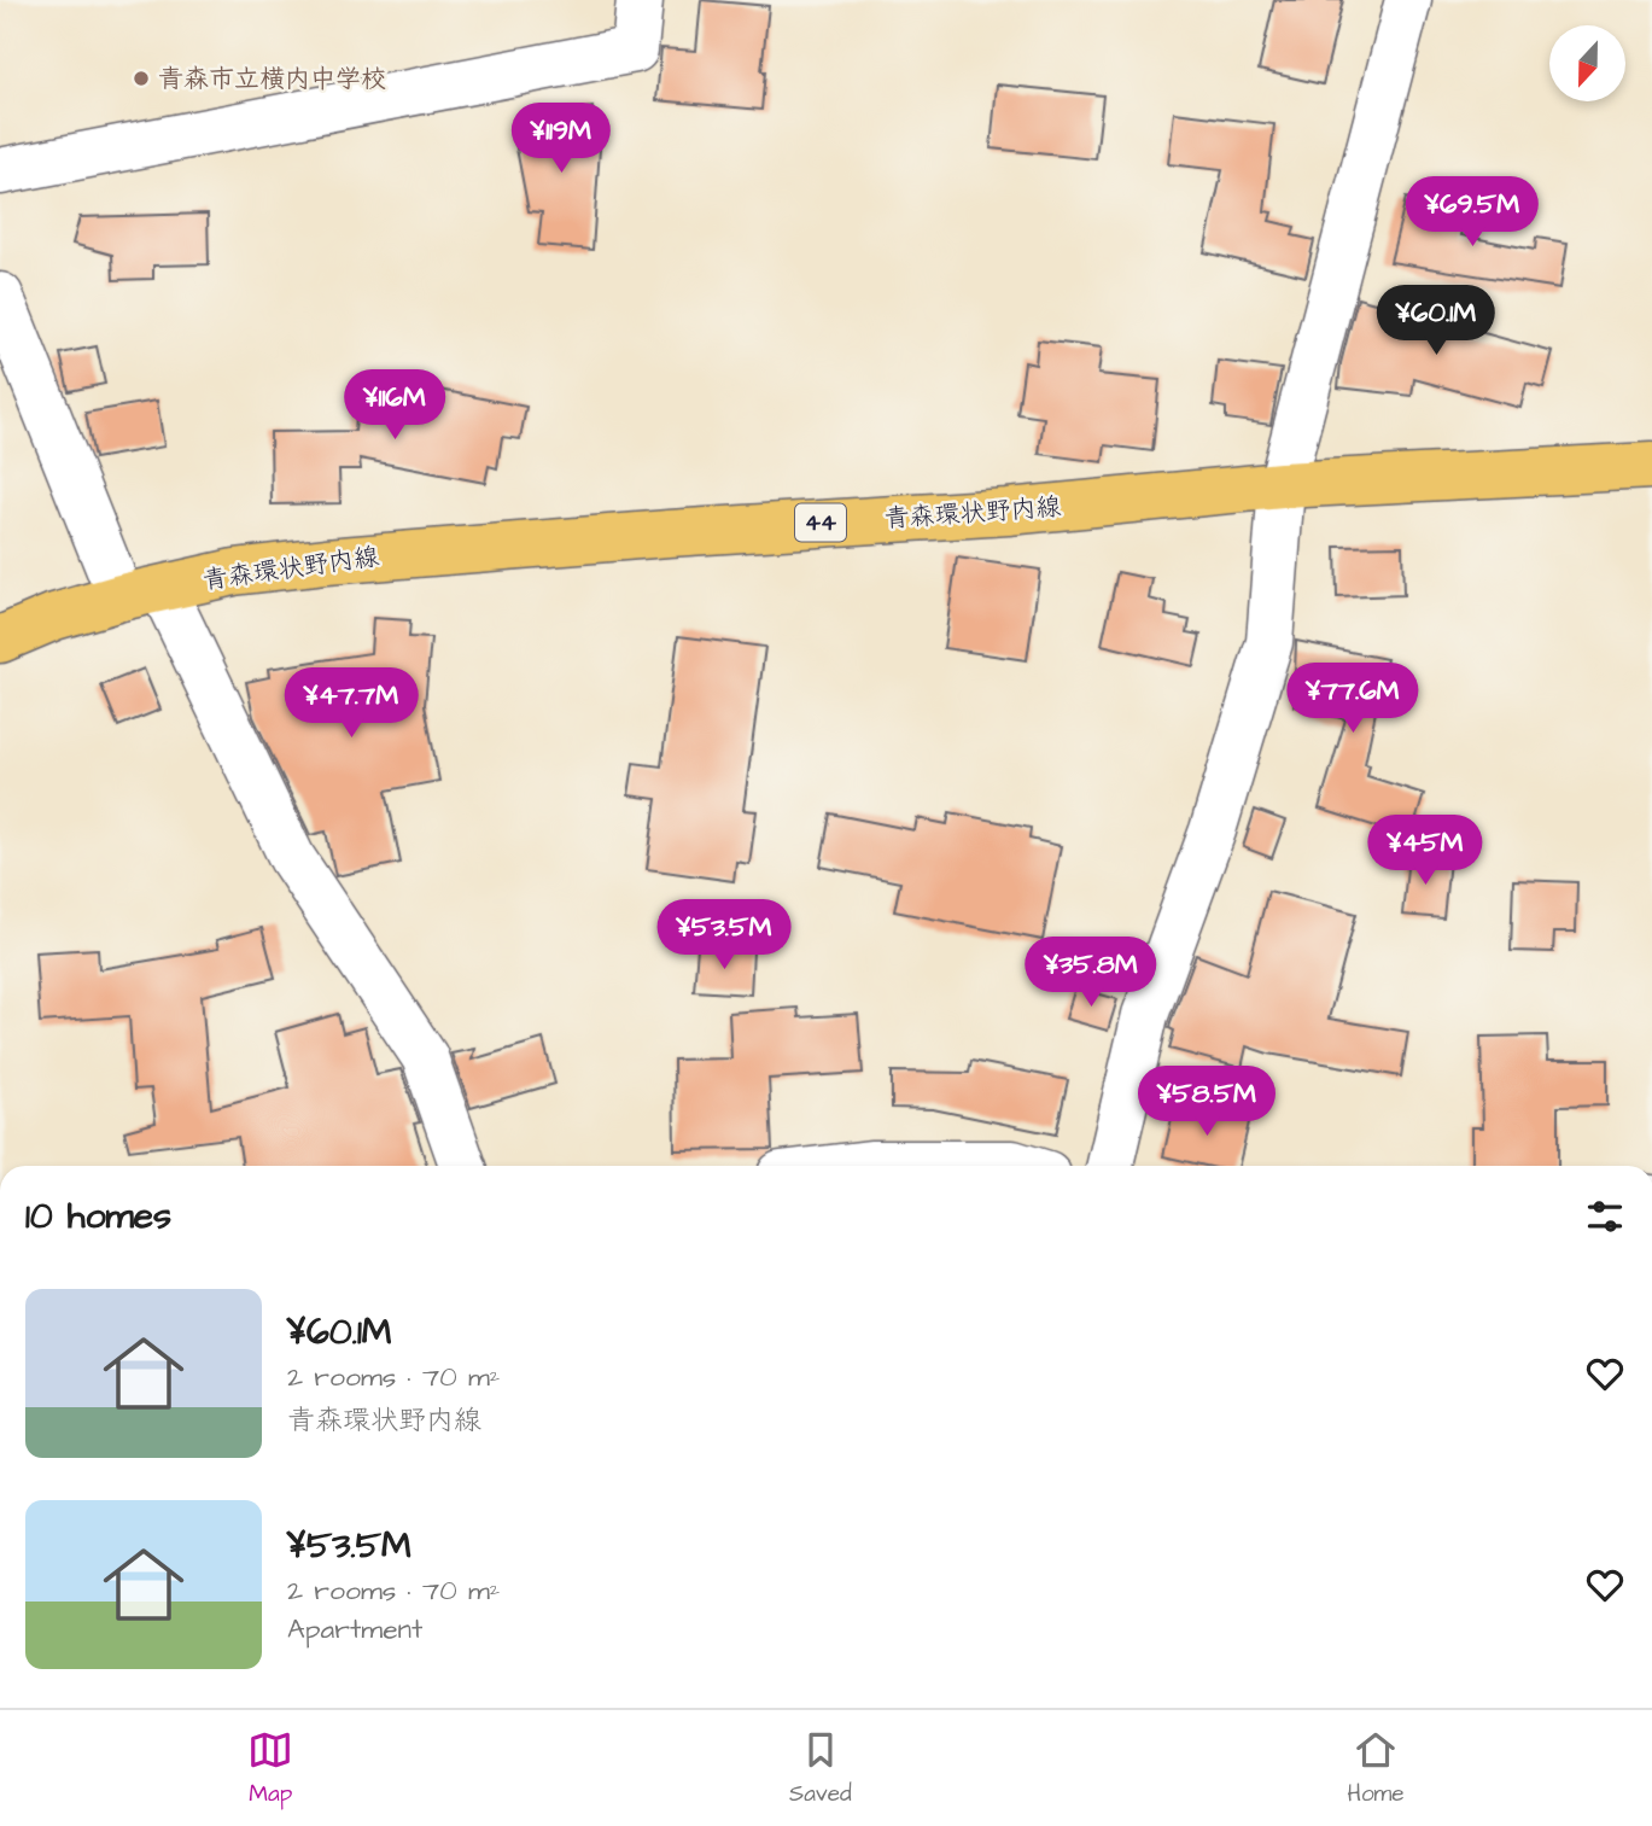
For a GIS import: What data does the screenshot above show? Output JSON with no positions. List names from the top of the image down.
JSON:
{
  "streets": {
    "main road": ["青森環状野内線", "44"]
  },
  "places": ["青森市立横内中学校"],
  "north": "bottom",
  "page": {
    "price": [
      "¥119M",
      "¥69.5M",
      "¥60.1M",
      "¥116M",
      "¥77.6M",
      "¥47.7M",
      "¥45M",
      "¥53.5M",
      "¥35.8M",
      "¥58.5M"
    ],
    "heading": "10 homes",
    "list": [
      {
        "name": "¥60.1M",
        "note": "2 rooms · 70 m² · 青森環状野内線"
      },
      {
        "name": "¥53.5M",
        "note": "2 rooms · 70 m² · Apartment"
      }
    ],
    "tabs": ["Map", "Saved", "Home"]
  }
}
